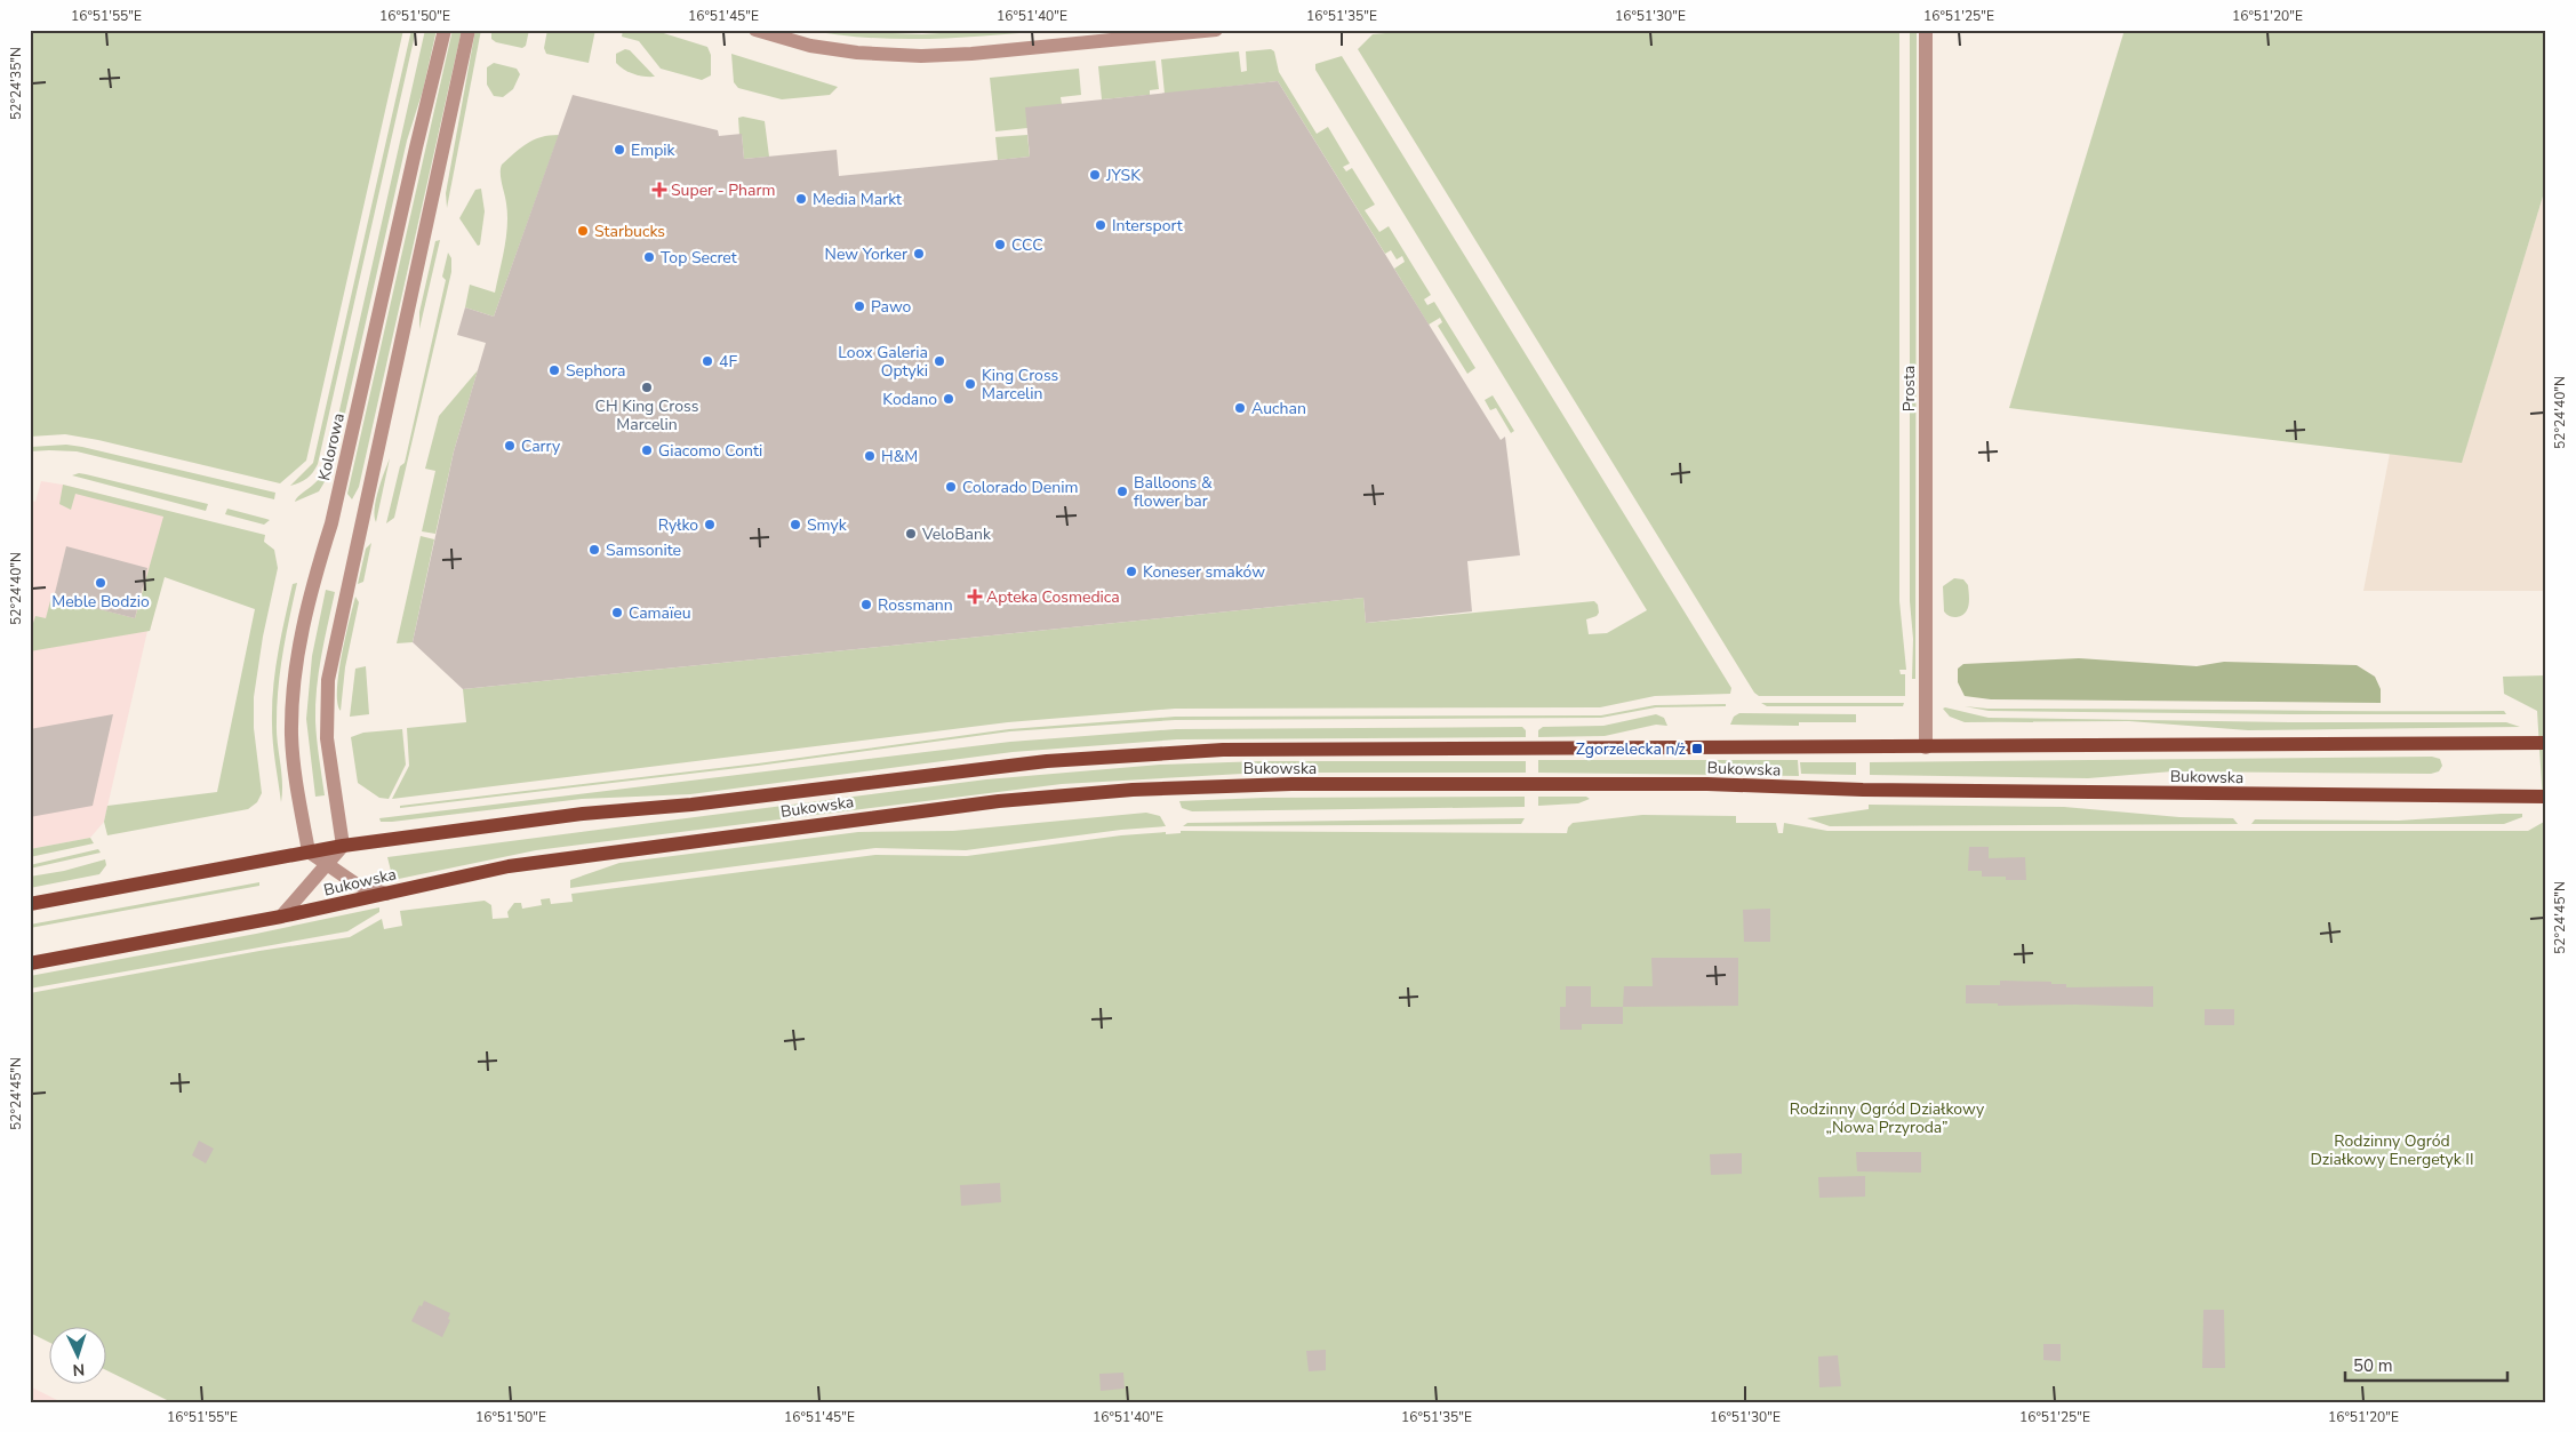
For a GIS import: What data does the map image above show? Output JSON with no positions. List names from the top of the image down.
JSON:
{
  "streets": {
    "main road": ["Bukowska"],
    "street": ["Prosta", "Kolorowa"]
  },
  "crossings": [
    ["Prosta", "Bukowska"],
    ["Kolorowa", "Bukowska"]
  ],
  "parks": ["Rodzinny Ogród Działkowy „Nowa Przyroda”", "Rodzinny Ogród Działkowy Energetyk II"],
  "places": {
    "other": [
      "Empik",
      "JYSK",
      "Media Markt",
      "Intersport",
      "Starbucks",
      "CCC",
      "New Yorker",
      "Top Secret",
      "Pawo",
      "4F",
      "Loox Galeria Optyki",
      "Sephora",
      "King Cross Marcelin",
      "CH King Cross Marcelin",
      "Kodano",
      "Auchan",
      "Carry",
      "Giacomo Conti",
      "H&M",
      "Colorado Denim",
      "Balloons & flower bar",
      "Ryłko",
      "Smyk",
      "VeloBank",
      "Samsonite",
      "Koneser smaków",
      "Meble Bodzio",
      "Rossmann",
      "Camaïeu"
    ],
    "health": ["Super - Pharm", "Apteka Cosmedica"],
    "transit": ["Zgorzelecka n/ż"]
  },
  "scale_bar": "50 m",
  "north": "bottom",
  "coordinates": [
    "16°51'55\"E",
    "16°51'50\"E",
    "16°51'45\"E",
    "16°51'40\"E",
    "16°51'35\"E",
    "16°51'30\"E",
    "16°51'25\"E",
    "16°51'20\"E",
    "52°24'35\"N",
    "52°24'40\"N",
    "52°24'45\"N"
  ]
}
